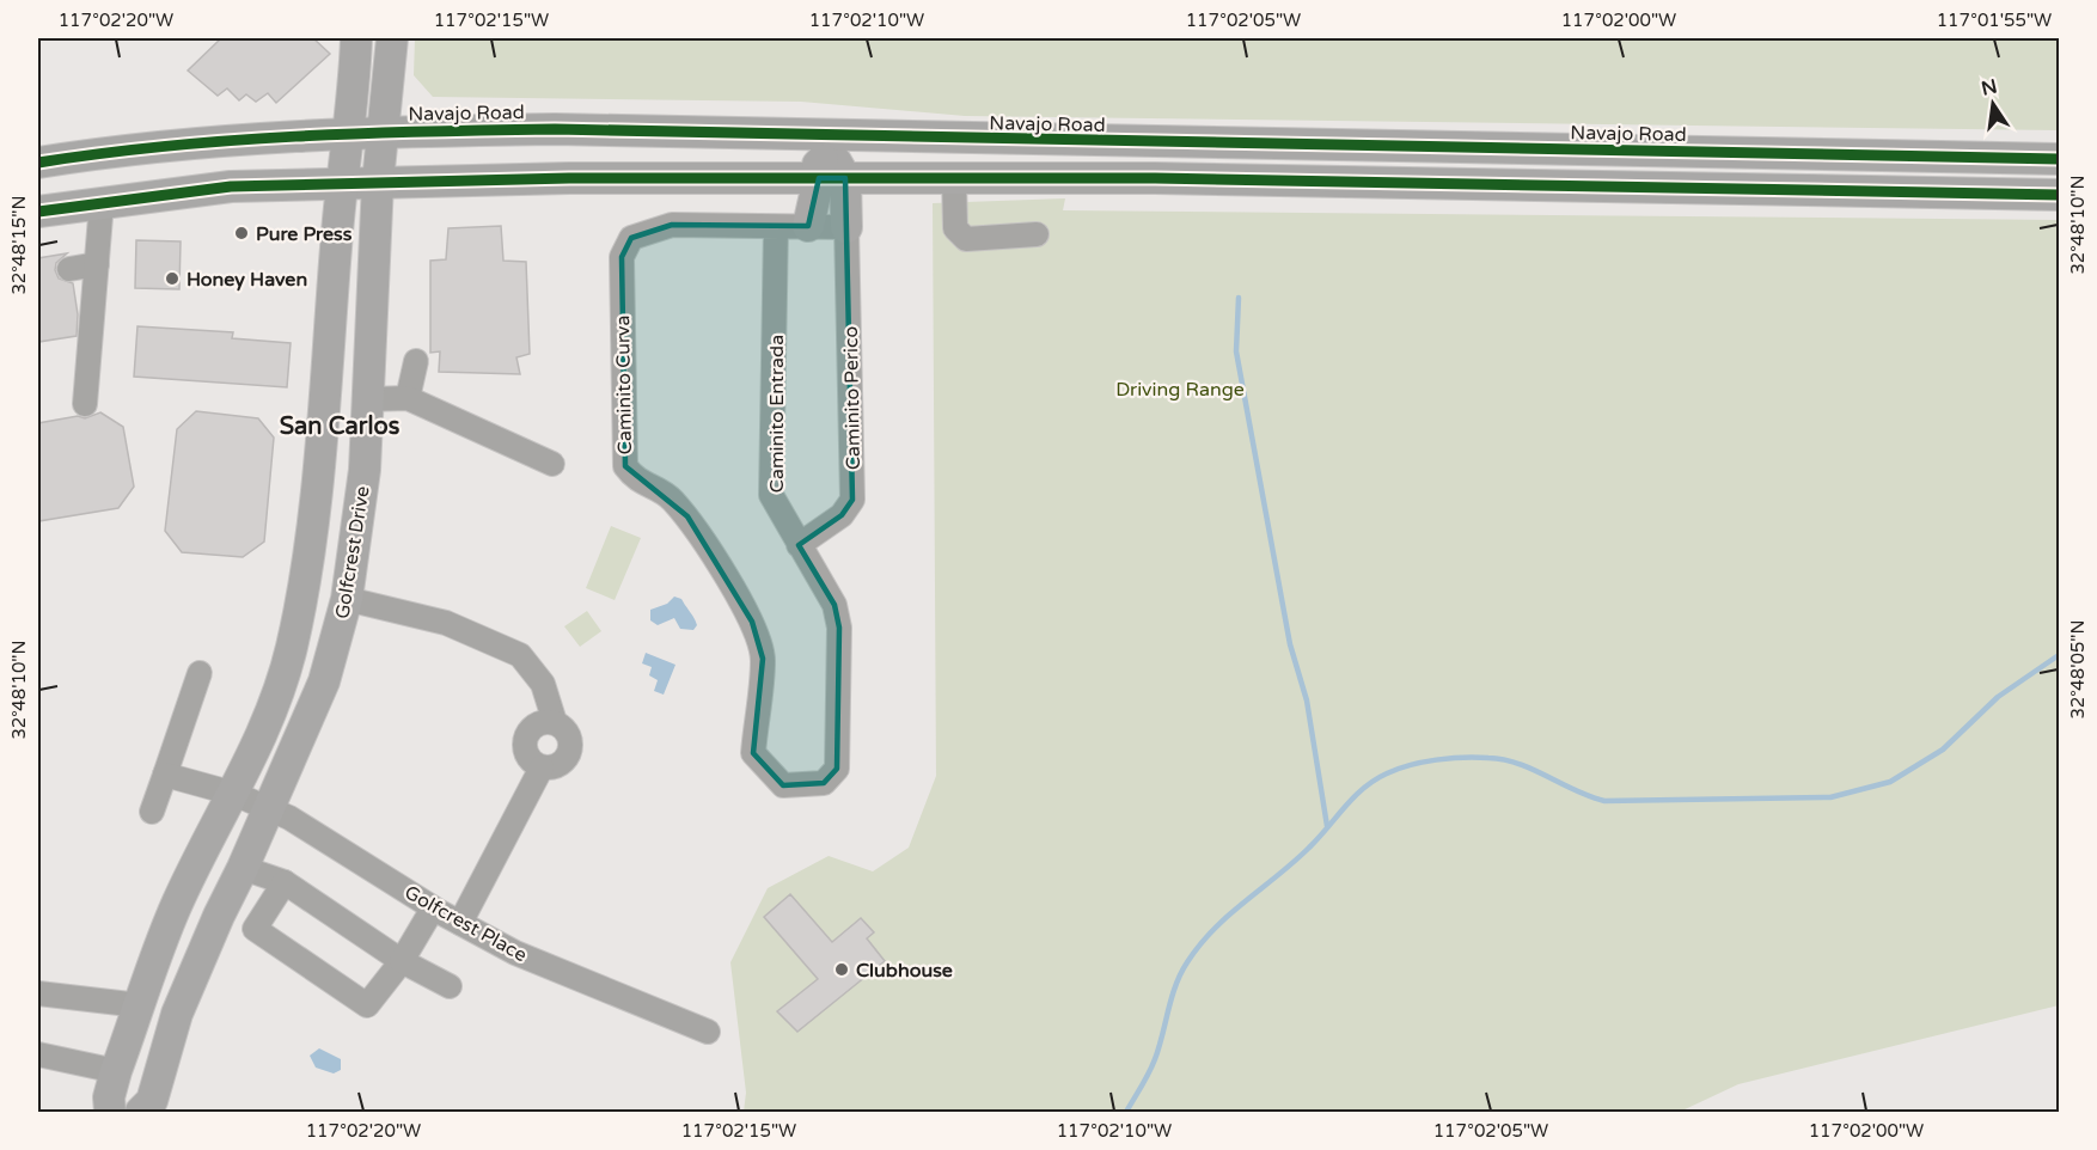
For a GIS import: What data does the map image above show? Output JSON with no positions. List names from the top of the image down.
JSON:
{
  "streets": {
    "main road": ["Navajo Road", "Golfcrest Drive"],
    "street": [
      "Caminito Curva",
      "Caminito Perico",
      "Caminito Entrada",
      "Golfcrest Place"
    ]
  },
  "crossings": [
    ["Navajo Road", "Golfcrest Drive"],
    ["Caminito Curva", "Caminito Entrada"],
    ["Caminito Perico", "Caminito Entrada"],
    ["Golfcrest Drive", "Golfcrest Place"]
  ],
  "districts": ["San Carlos"],
  "parks": ["Driving Range"],
  "places": ["Pure Press", "Honey Haven", "Clubhouse"],
  "north": "top",
  "coordinates": [
    "117°02'20\"W",
    "117°02'15\"W",
    "117°02'10\"W",
    "117°02'05\"W",
    "117°02'00\"W",
    "117°01'55\"W",
    "32°48'10\"N",
    "32°48'15\"N",
    "32°48'05\"N"
  ]
}
